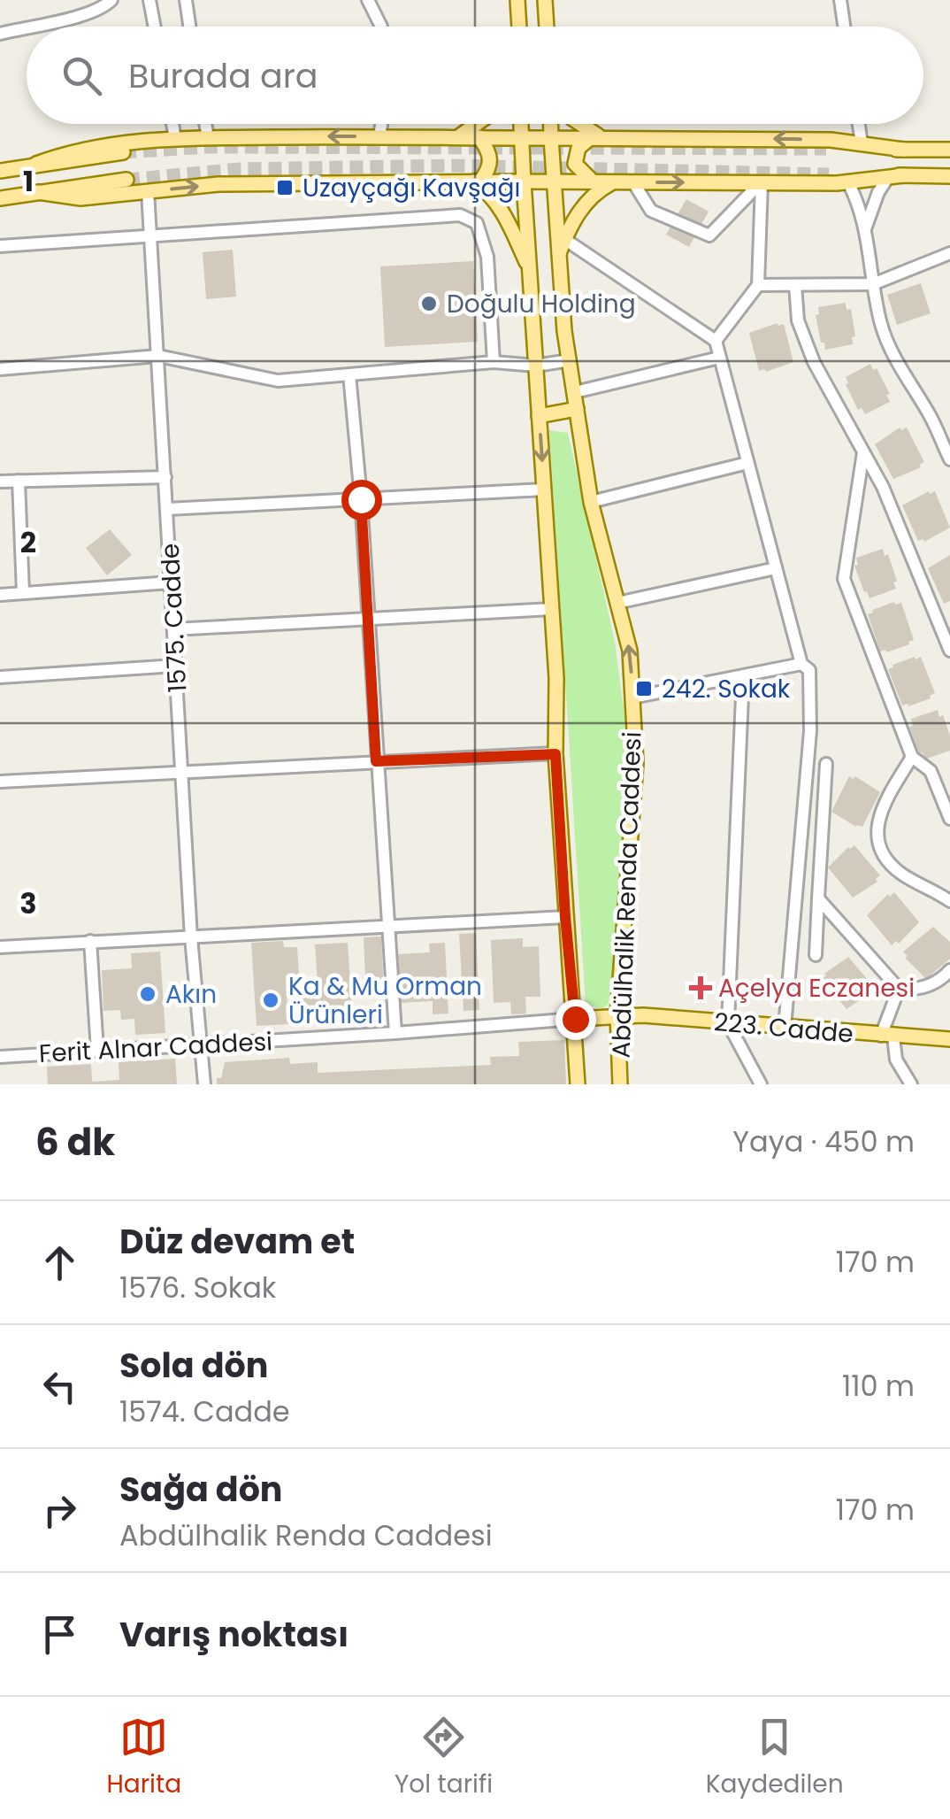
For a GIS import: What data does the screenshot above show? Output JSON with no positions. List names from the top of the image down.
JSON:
{
  "streets": {
    "main road": ["Abdülhalik Renda Caddesi", "223. Cadde"],
    "street": ["1575. Cadde", "Ferit Alnar Caddesi"]
  },
  "crossings": [
    ["1575. Cadde", "Ferit Alnar Caddesi"],
    ["Abdülhalik Renda Caddesi", "223. Cadde"],
    ["Abdülhalik Renda Caddesi", "Ferit Alnar Caddesi"],
    ["223. Cadde", "Ferit Alnar Caddesi"]
  ],
  "places": {
    "transit": ["Uzayçağı Kavşağı", "242. Sokak"],
    "other": ["Doğulu Holding", "Akın", "Ka & Mu Orman Ürünleri"],
    "health": ["Açelya Eczanesi"]
  },
  "page": {
    "search": "Burada ara",
    "heading": ["6 dk", "Yaya · 450 m"],
    "list": [
      ["Düz devam et", "1576. Sokak", "170 m"],
      ["Sola dön", "1574. Cadde", "110 m"],
      ["Sağa dön", "Abdülhalik Renda Caddesi", "170 m"],
      "Varış noktası"
    ],
    "nav": ["Harita", "Yol tarifi", "Kaydedilen"]
  },
  "grid": {
    "rows": ["1", "2", "3"]
  }
}
